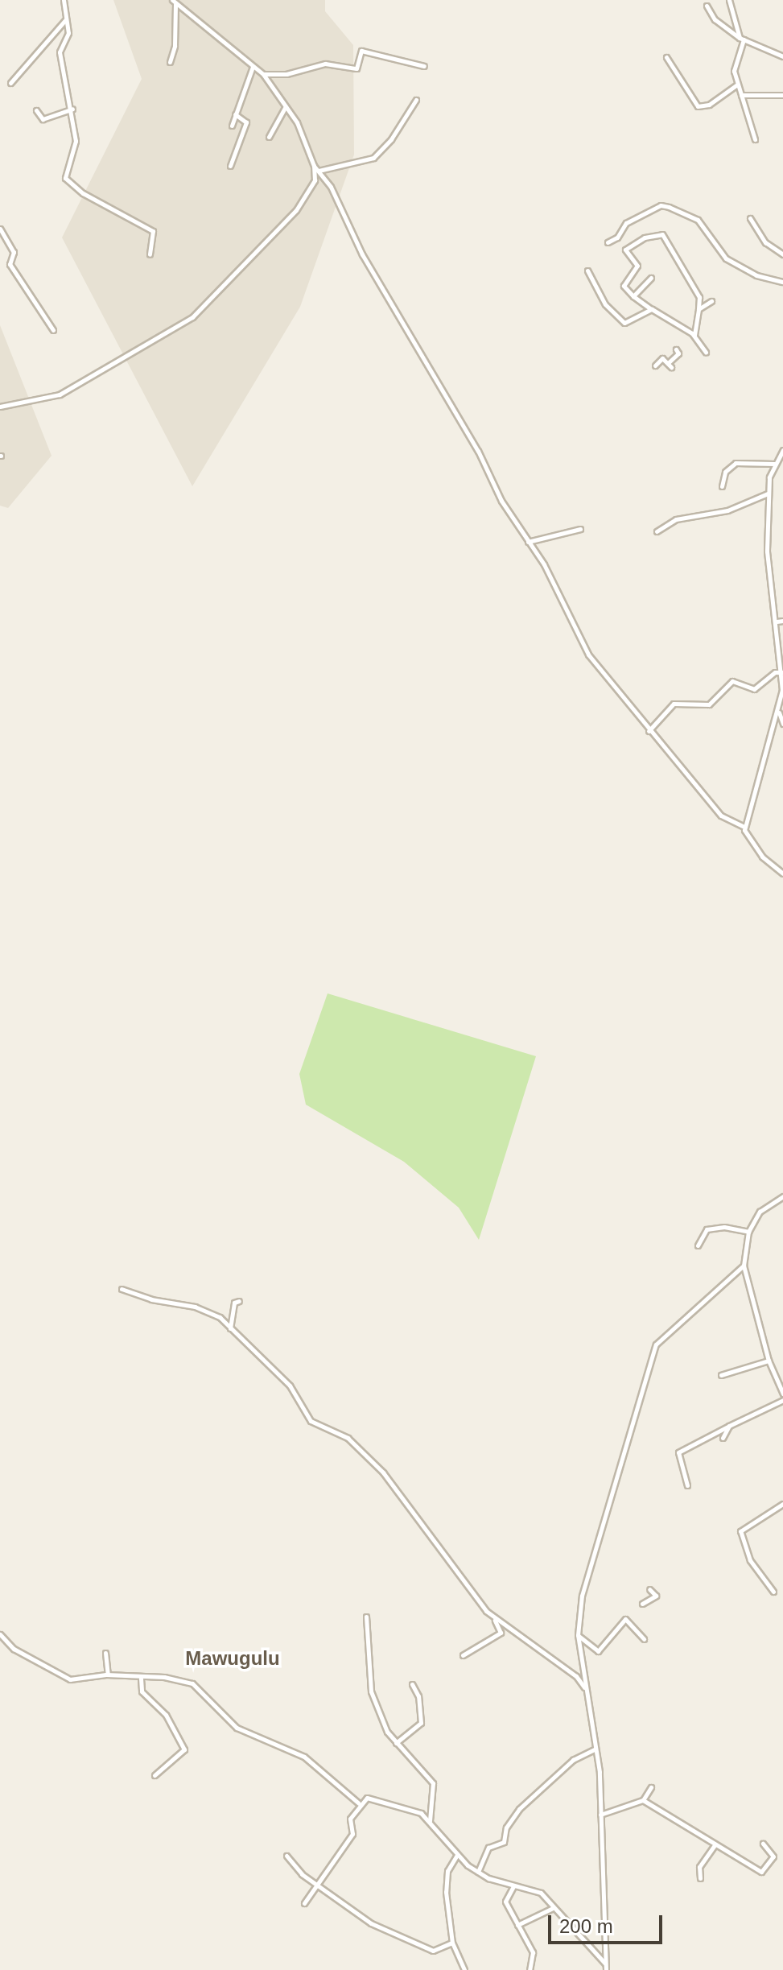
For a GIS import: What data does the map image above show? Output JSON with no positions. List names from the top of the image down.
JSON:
{
  "districts": ["Mawugulu"],
  "scale_bar": "200 m"
}
